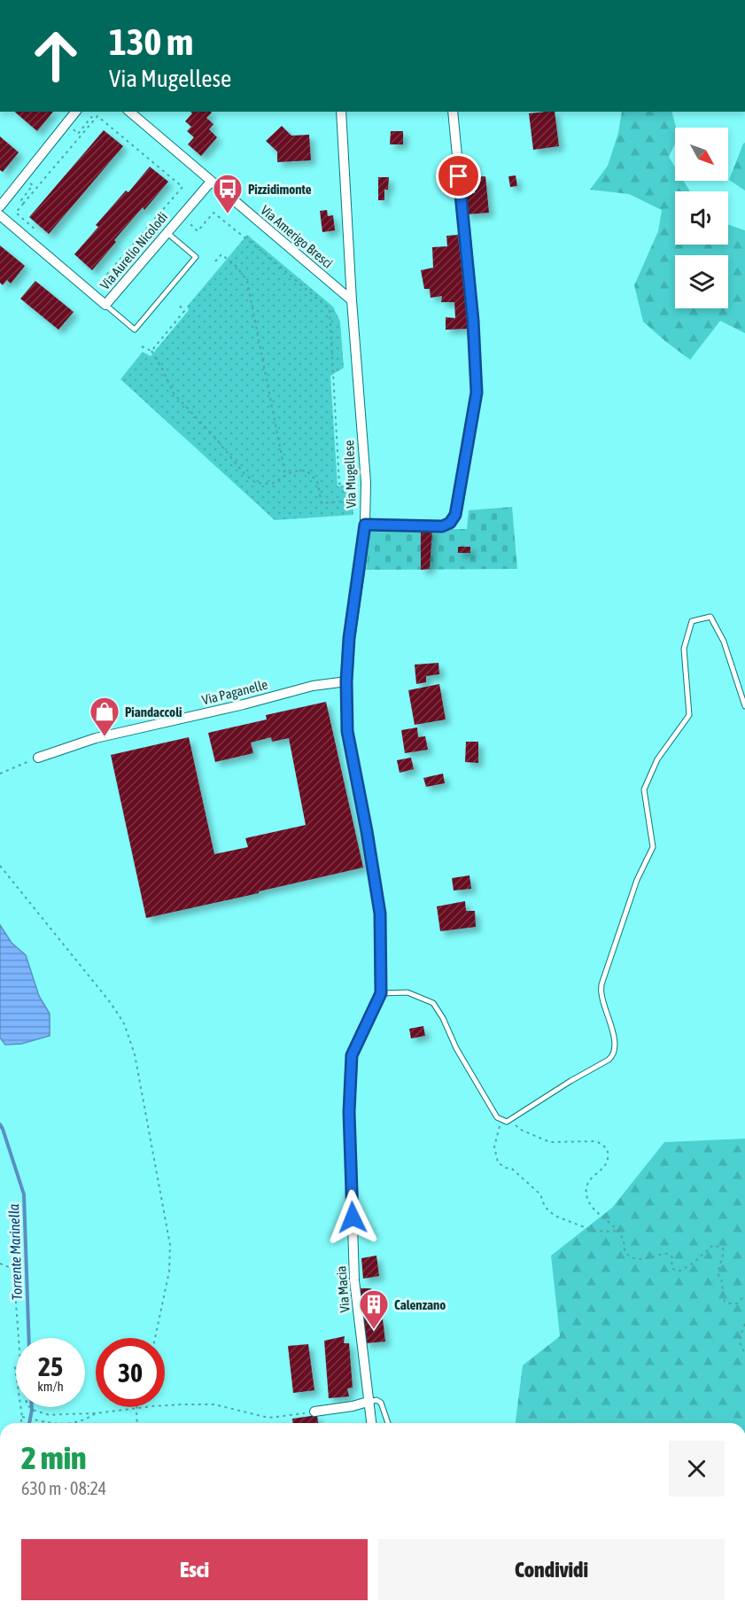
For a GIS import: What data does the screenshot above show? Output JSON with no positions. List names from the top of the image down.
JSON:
{
  "streets": {
    "street": [
      "Via Amerigo Bresci",
      "Via Aurelio Nicolodi",
      "Via Mugellese",
      "Via Paganelle",
      "Via Macia"
    ]
  },
  "crossings": [
    ["Via Amerigo Bresci", "Via Aurelio Nicolodi"],
    ["Via Amerigo Bresci", "Via Mugellese"],
    ["Via Mugellese", "Via Paganelle"],
    ["Via Mugellese", "Via Macia"]
  ],
  "water": ["Torrente Marinella"],
  "places": {
    "bus stop": ["Pizzidimonte"],
    "shop": ["Piandaccoli"],
    "building": ["Calenzano"]
  },
  "north": "bottom right",
  "page": {
    "turn": ["130 m", "Via Mugellese"],
    "speed": "25 km/h",
    "limit": "30",
    "heading": ["2 min", "630 m · 08:24"],
    "buttons": ["Esci", "Condividi"]
  }
}
